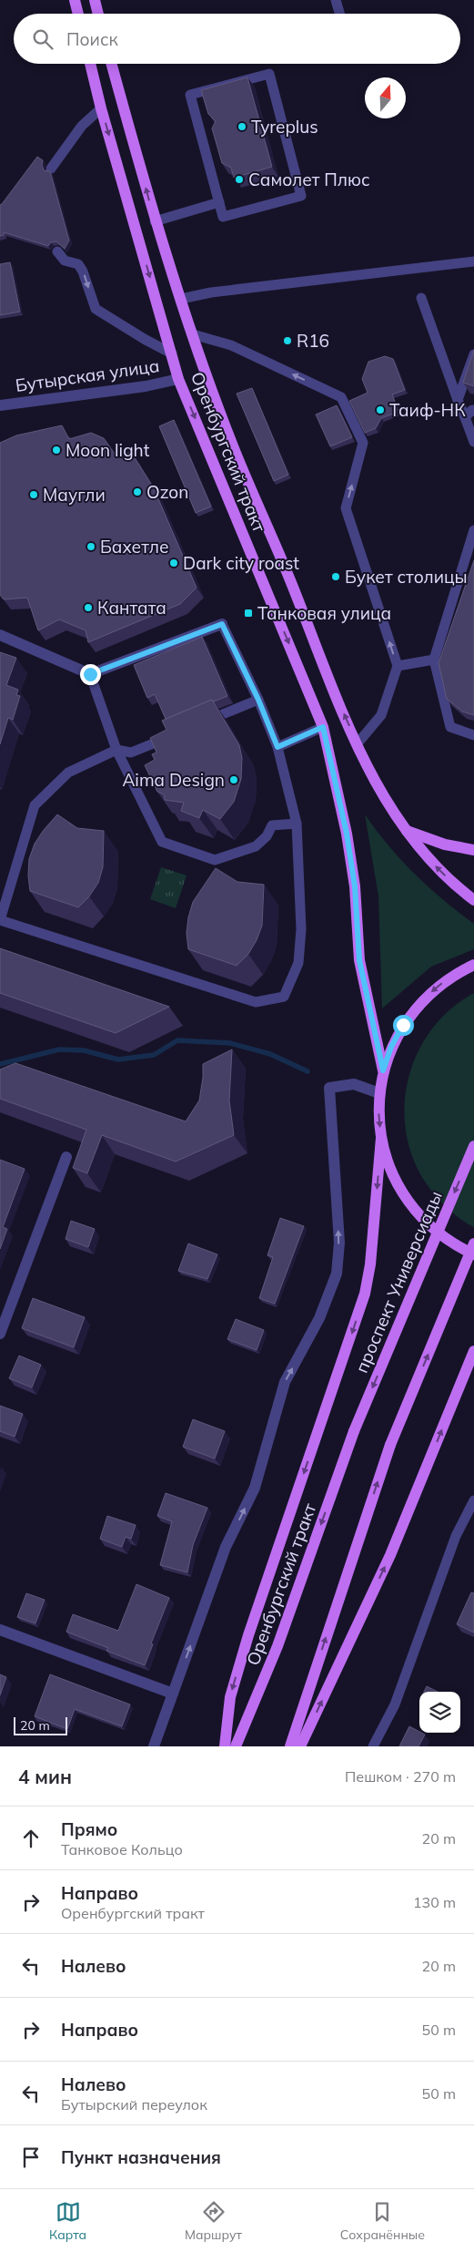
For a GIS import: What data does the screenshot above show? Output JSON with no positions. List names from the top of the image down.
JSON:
{
  "streets": {
    "main road": ["Оренбургский тракт", "проспект Универсиады"],
    "street": ["Бутырская улица"]
  },
  "crossings": [
    ["Бутырская улица", "Оренбургский тракт"],
    ["Оренбургский тракт", "проспект Универсиады"]
  ],
  "places": {
    "other": [
      "Tyreplus",
      "Самолет Плюс",
      "R16",
      "Таиф-НК",
      "Moon light",
      "Ozon",
      "Маугли",
      "Бахетле",
      "Dark city roast",
      "Букет столицы",
      "Кантата",
      "Aima Design"
    ],
    "transit": ["Танковая улица"]
  },
  "scale_bar": "20 m",
  "north": "top",
  "page": {
    "search": "Поиск",
    "scale": "20 m",
    "heading": ["4 мин", "Пешком · 270 m"],
    "list": [
      ["Прямо", "Танковое Кольцо", "20 m"],
      ["Направо", "Оренбургский тракт", "130 m"],
      ["Налево", "20 m"],
      ["Направо", "50 m"],
      ["Налево", "Бутырский переулок", "50 m"],
      "Пункт назначения"
    ],
    "nav": ["Карта", "Маршрут", "Сохранённые"]
  }
}
